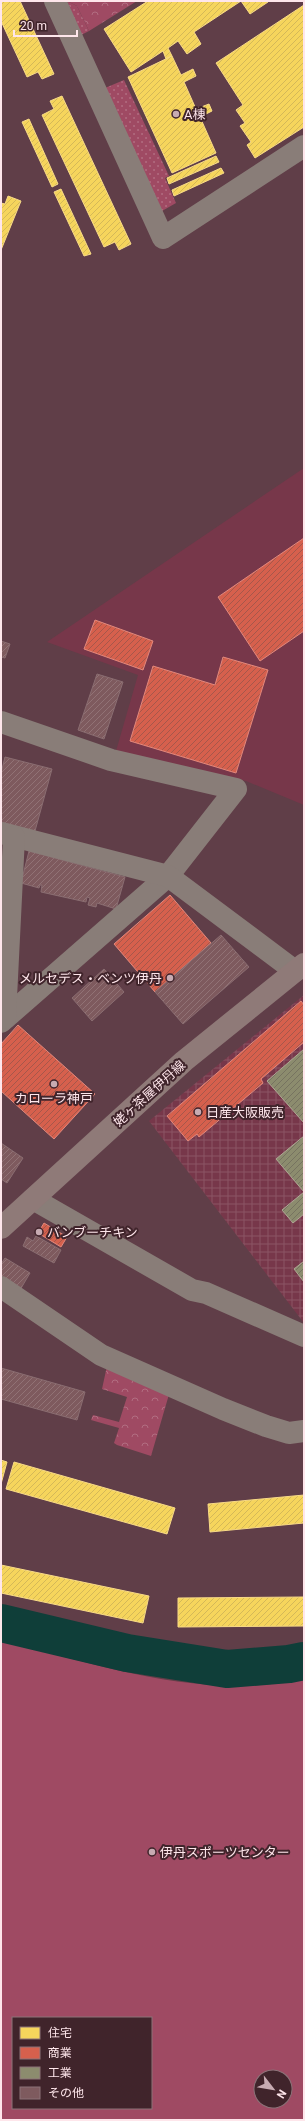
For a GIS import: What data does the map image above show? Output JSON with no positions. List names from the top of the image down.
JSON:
{
  "streets": {
    "main road": ["姥ヶ茶屋伊丹線"]
  },
  "places": [
    "A棟",
    "メルセデス・ベンツ伊丹",
    "カローラ神戸",
    "日産大阪販売",
    "バンブーチキン",
    "伊丹スポーツセンター"
  ],
  "legend": [
    "住宅",
    "商業",
    "工業",
    "その他"
  ],
  "scale_bar": "20 m",
  "north": "bottom right"
}
